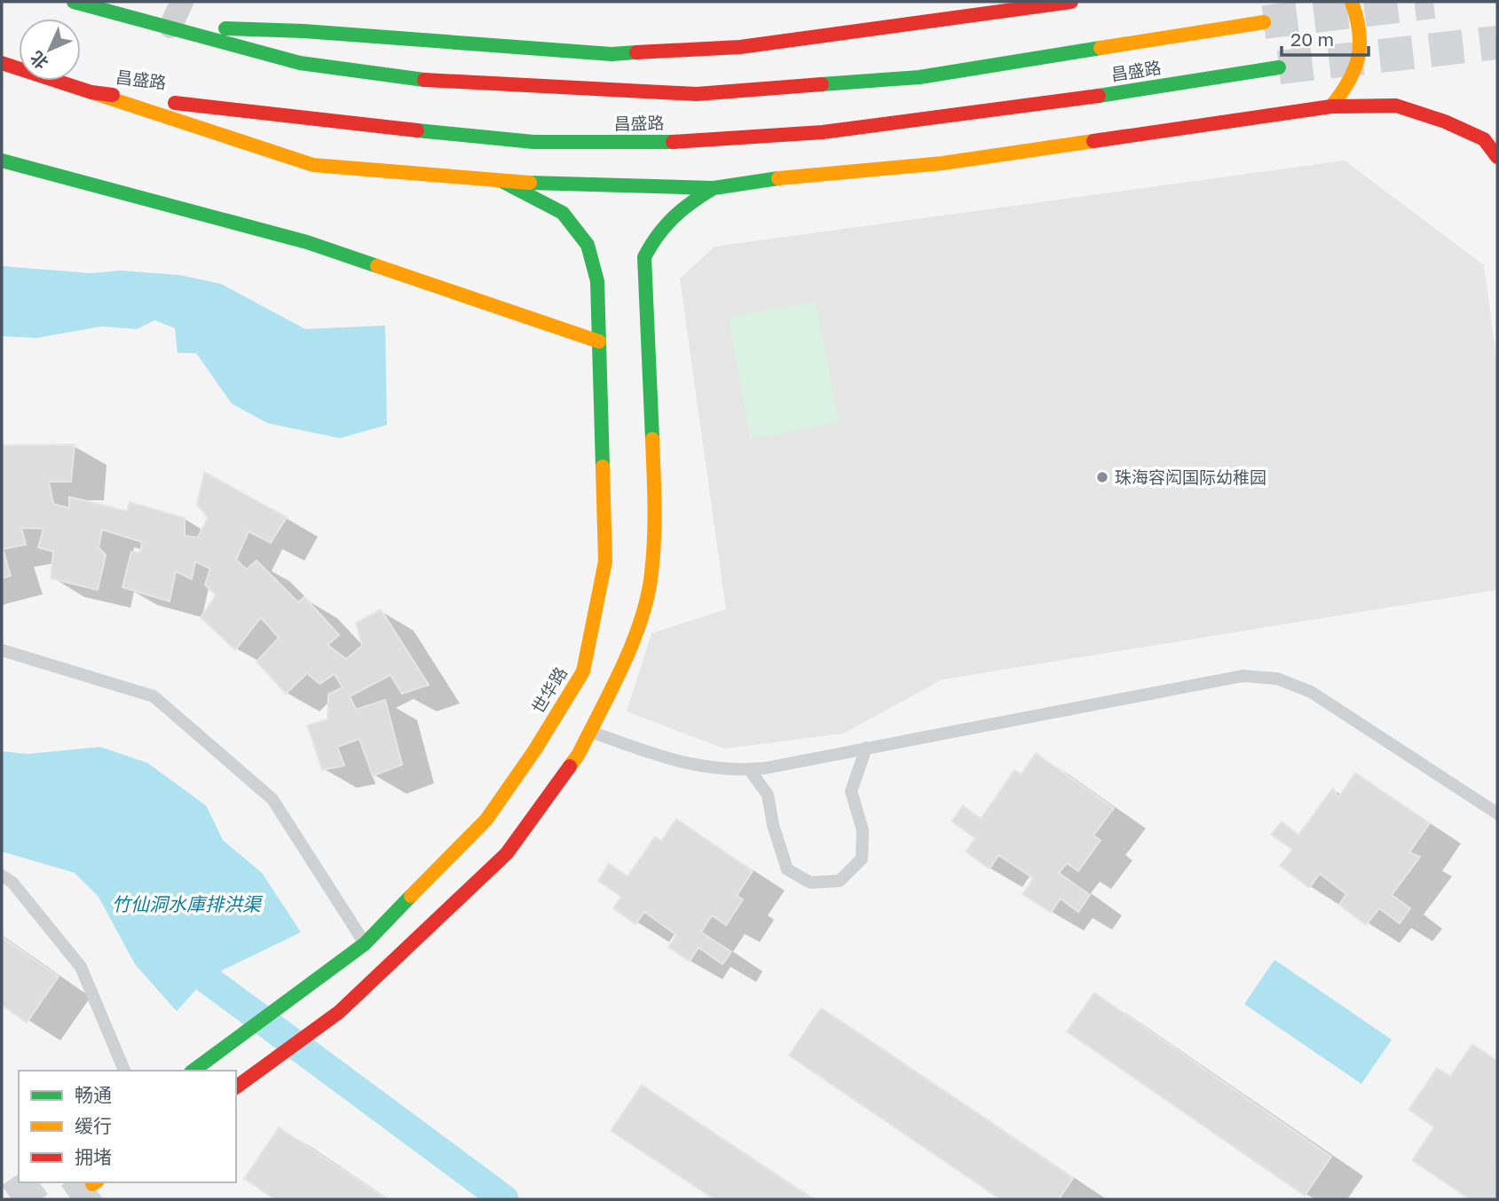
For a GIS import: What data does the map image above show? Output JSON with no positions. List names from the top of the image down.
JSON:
{
  "streets": {
    "main road": ["昌盛路", "世华路"]
  },
  "water": ["竹仙洞水庫排洪渠"],
  "places": ["珠海容闳国际幼稚园"],
  "legend": ["畅通", "缓行", "拥堵"],
  "scale_bar": "20 m",
  "north": "bottom left"
}
